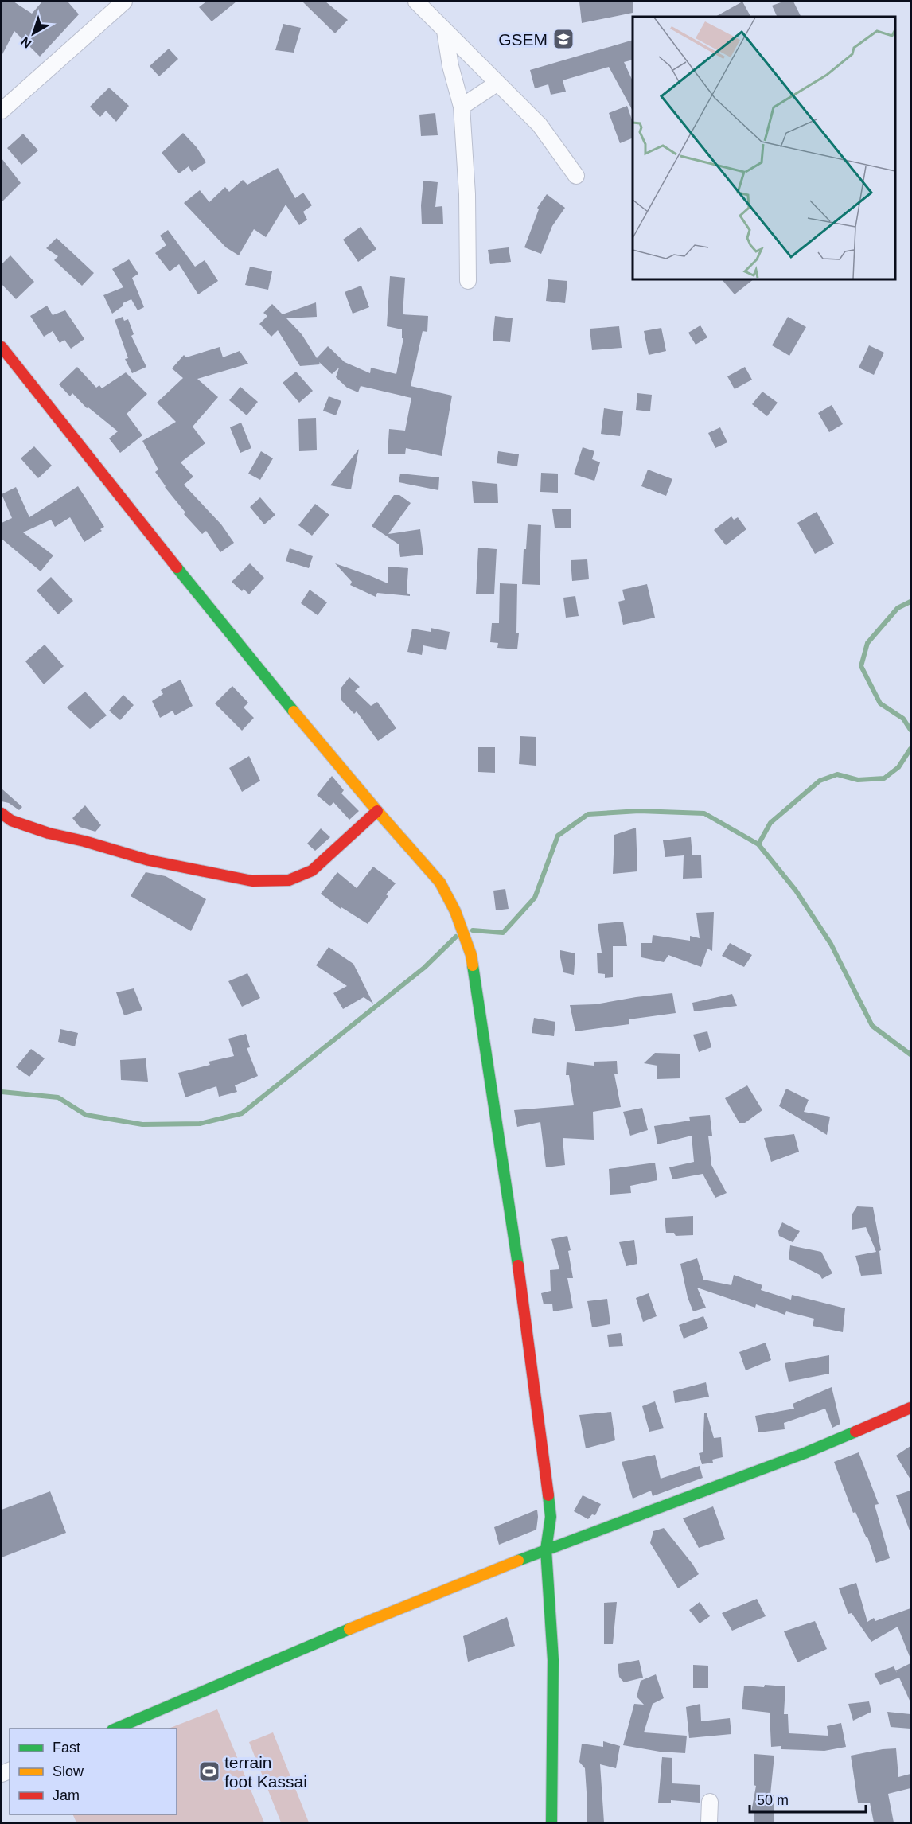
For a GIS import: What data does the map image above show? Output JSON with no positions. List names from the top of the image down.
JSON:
{
  "places": {
    "school or university": ["GSEM"],
    "sports": ["terrain foot Kassai"]
  },
  "legend": ["Fast", "Slow", "Jam"],
  "scale_bar": "50 m",
  "north": "bottom left"
}
